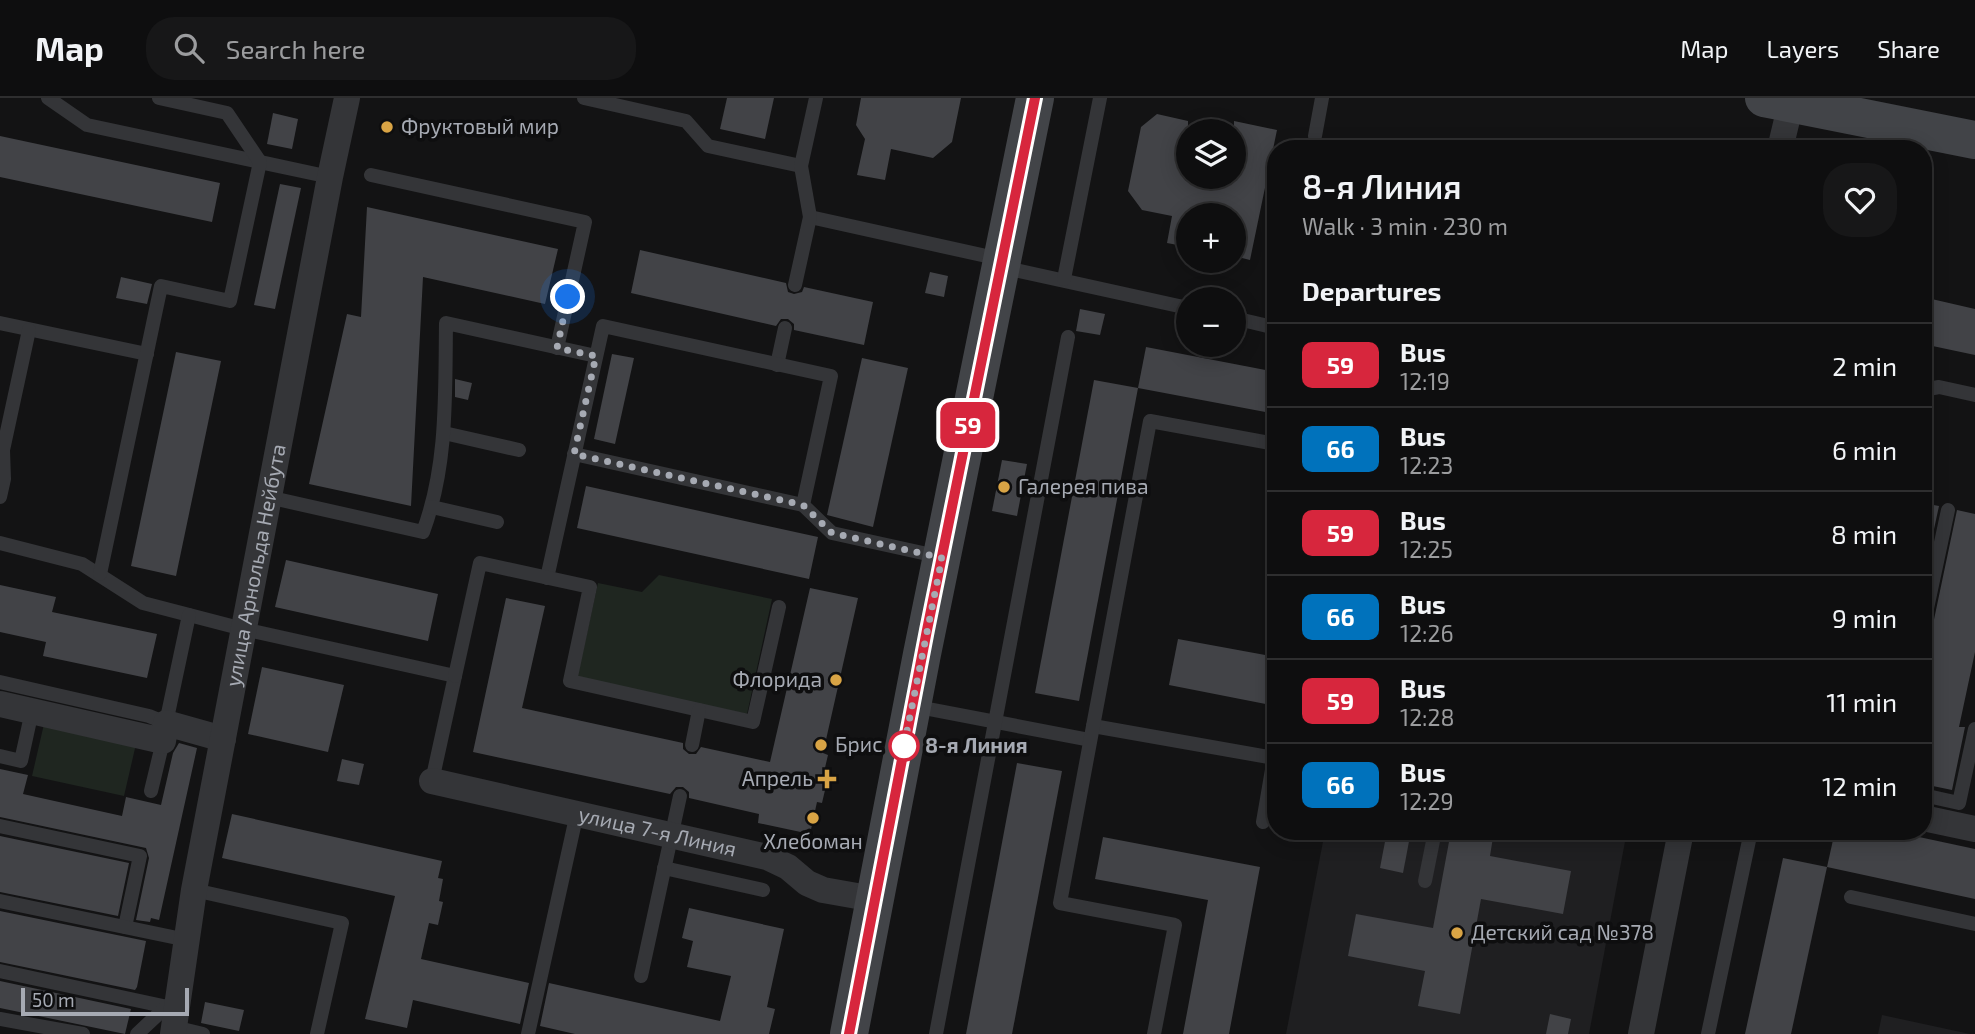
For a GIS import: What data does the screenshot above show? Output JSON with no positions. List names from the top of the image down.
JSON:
{
  "streets": {
    "street": ["улица Арнольда Нейбута", "улица 7-я Линия"]
  },
  "places": {
    "other": [
      "Фруктовый мир",
      "Галерея пива",
      "Флорида",
      "Брис",
      "8-я Линия",
      "Хлебоман",
      "Детский сад №378"
    ],
    "health": ["Апрель"]
  },
  "lines": ["bus line 59"],
  "scale_bar": "50 m",
  "page": {
    "header": "Map",
    "search": "Search here",
    "nav": ["Map", "Layers", "Share"],
    "on_map": "59",
    "map_buttons": ["+", "−"],
    "heading": [
      ["8-я Линия", "Walk · 3 min · 230 m"],
      "Departures"
    ],
    "list": [
      {
        "mark": "59",
        "name": "Bus",
        "note": "12:19",
        "value": "2 min"
      },
      {
        "mark": "66",
        "name": "Bus",
        "note": "12:23",
        "value": "6 min"
      },
      {
        "mark": "59",
        "name": "Bus",
        "note": "12:25",
        "value": "8 min"
      },
      {
        "mark": "66",
        "name": "Bus",
        "note": "12:26",
        "value": "9 min"
      },
      {
        "mark": "59",
        "name": "Bus",
        "note": "12:28",
        "value": "11 min"
      },
      {
        "mark": "66",
        "name": "Bus",
        "note": "12:29",
        "value": "12 min"
      }
    ],
    "scale": "50 m"
  }
}
